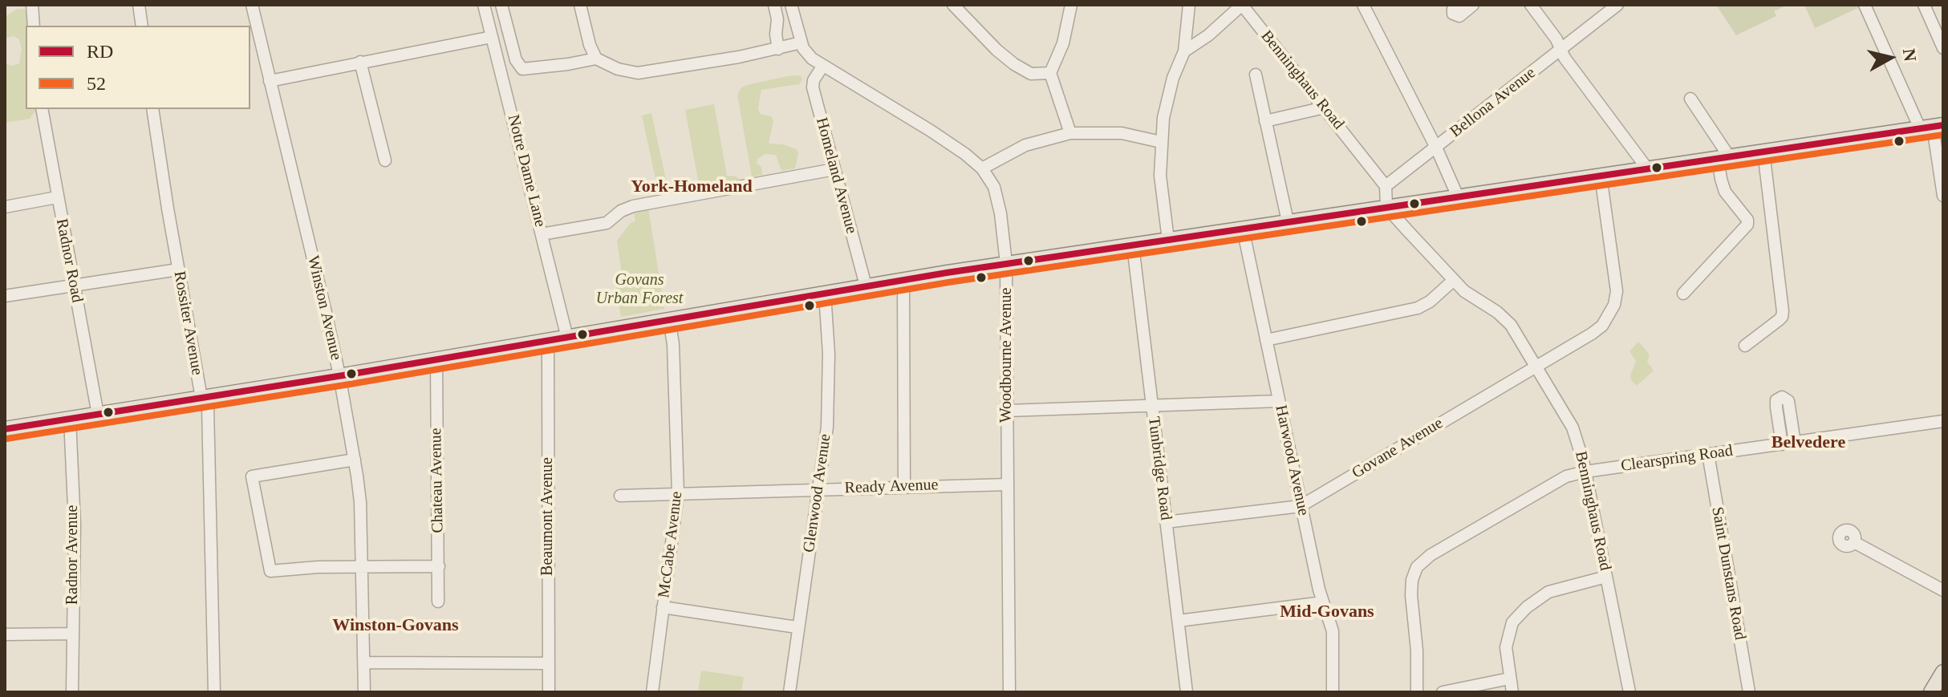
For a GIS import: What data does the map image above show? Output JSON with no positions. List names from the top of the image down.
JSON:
{
  "streets": {
    "street": [
      "Benninghaus Road",
      "Bellona Avenue",
      "Notre Dame Lane",
      "Homeland Avenue",
      "Radnor Road",
      "Winston Avenue",
      "Rossiter Avenue",
      "Woodbourne Avenue",
      "Govane Avenue",
      "Clearspring Road",
      "Harwood Avenue",
      "Tunbridge Road",
      "Chateau Avenue",
      "Ready Avenue",
      "Glenwood Avenue",
      "Beaumont Avenue",
      "McCabe Avenue",
      "Radnor Avenue",
      "Saint Dunstans Road"
    ]
  },
  "crossings": [
    ["Benninghaus Road", "Bellona Avenue"],
    ["Benninghaus Road", "Govane Avenue"],
    ["Benninghaus Road", "Clearspring Road"],
    ["Homeland Avenue", "Woodbourne Avenue"],
    ["Woodbourne Avenue", "Ready Avenue"],
    ["Govane Avenue", "Harwood Avenue"],
    ["Govane Avenue", "Tunbridge Road"],
    ["Clearspring Road", "Saint Dunstans Road"],
    ["Ready Avenue", "Glenwood Avenue"],
    ["Ready Avenue", "McCabe Avenue"]
  ],
  "districts": [
    "York-Homeland",
    "Belvedere",
    "Mid-Govans",
    "Winston-Govans"
  ],
  "parks": ["Govans Urban Forest"],
  "lines": ["transit line RD", "transit line 52"],
  "legend": ["RD", "52"],
  "north": "right"
}
